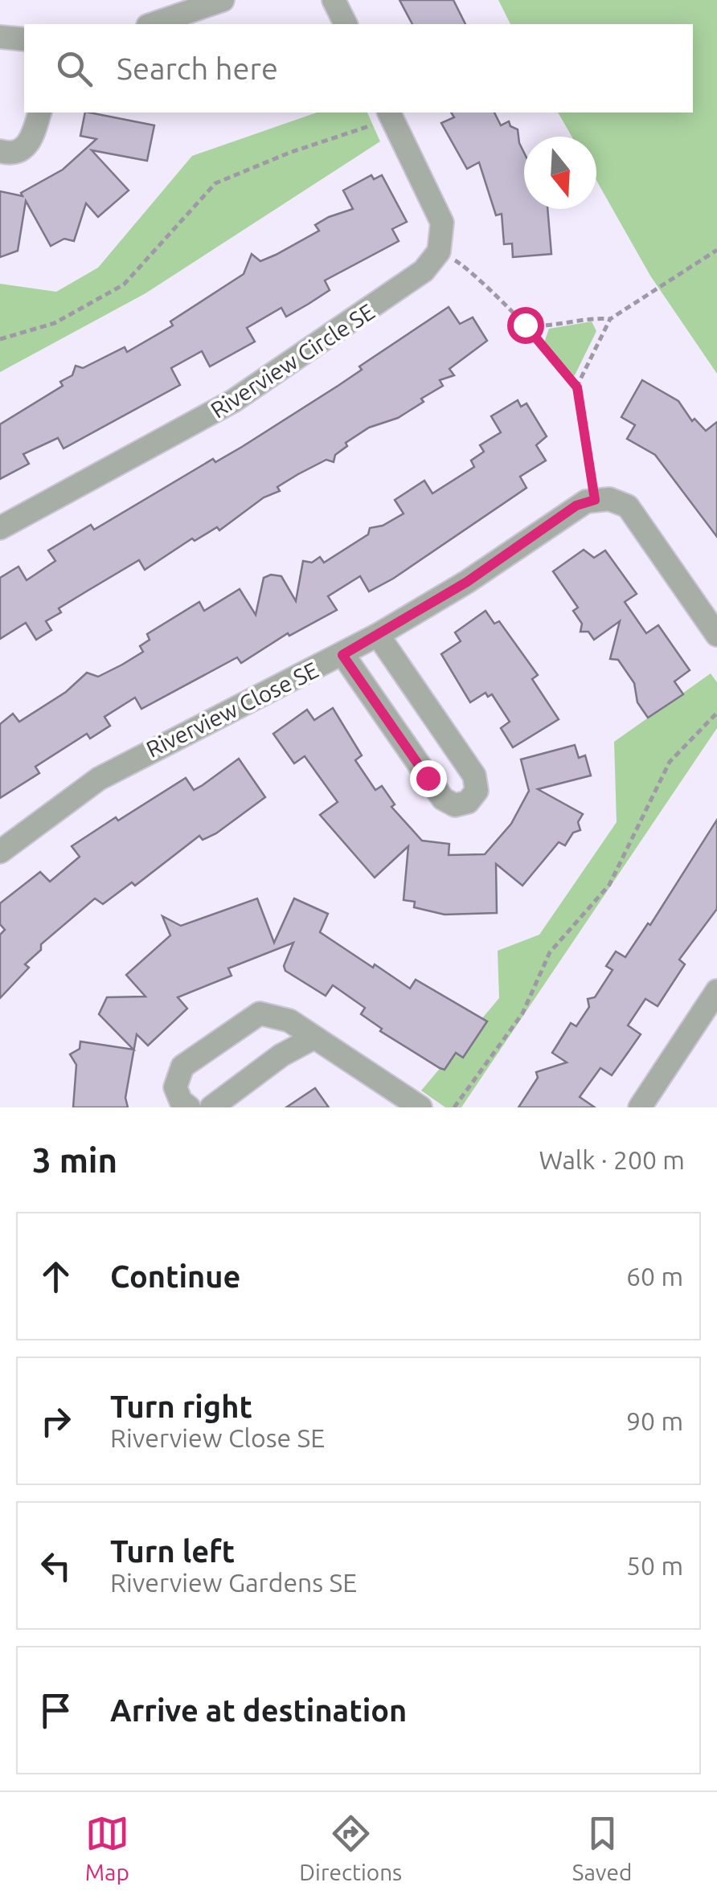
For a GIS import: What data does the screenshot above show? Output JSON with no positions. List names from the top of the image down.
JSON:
{
  "streets": {
    "street": ["Riverview Circle SE", "Riverview Close SE"]
  },
  "north": "bottom",
  "page": {
    "search": "Search here",
    "heading": ["3 min", "Walk · 200 m"],
    "list": [
      ["Continue", "60 m"],
      ["Turn right", "Riverview Close SE", "90 m"],
      ["Turn left", "Riverview Gardens SE", "50 m"],
      "Arrive at destination"
    ],
    "nav": ["Map", "Directions", "Saved"]
  }
}
